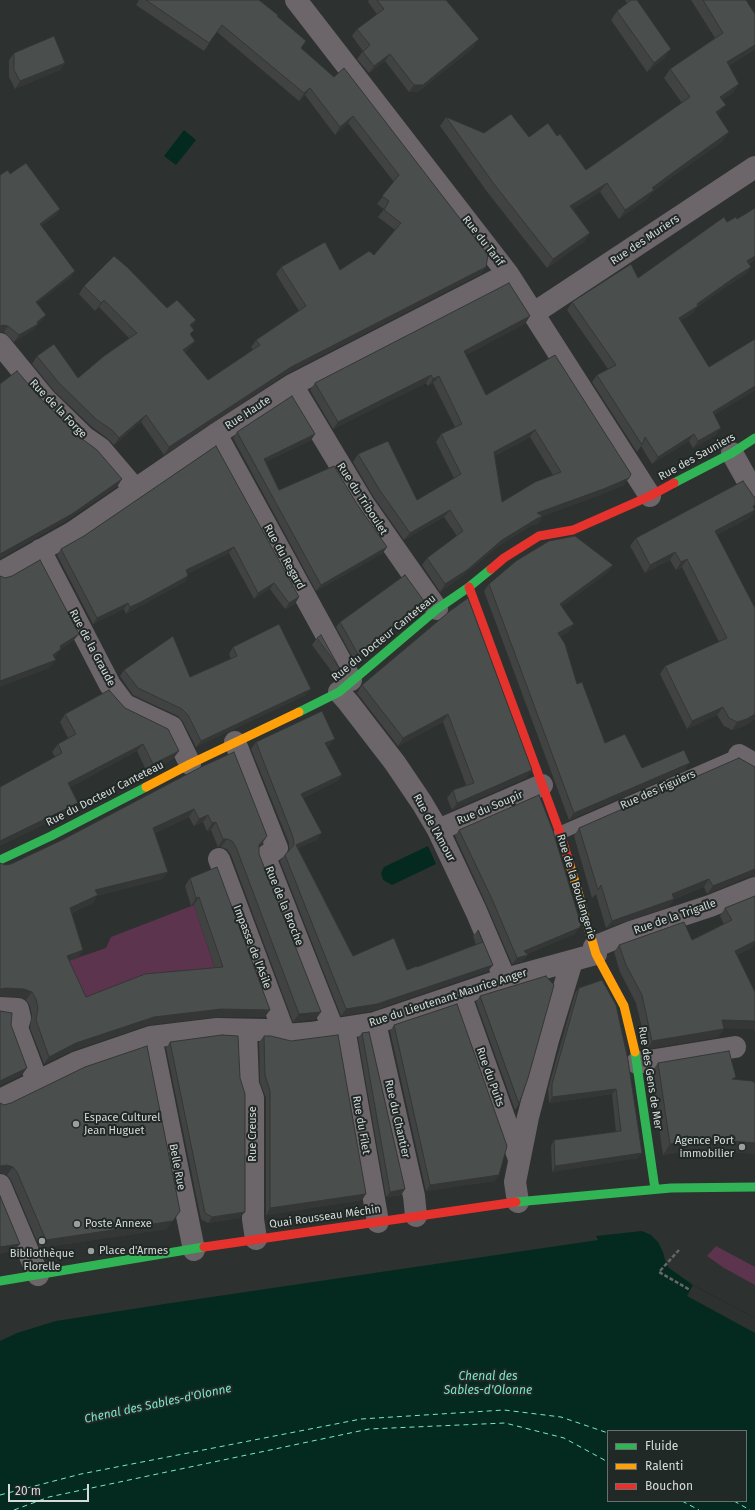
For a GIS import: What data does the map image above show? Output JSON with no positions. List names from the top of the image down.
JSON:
{
  "streets": {
    "street": [
      "Rue des Muriers",
      "Rue du Tarif",
      "Rue de la Forge",
      "Rue Haute",
      "Rue des Sauniers",
      "Rue du Triboulet",
      "Rue du Regard",
      "Rue du Docteur Canteteau",
      "Rue de la Graude",
      "Rue du Soupir",
      "Rue de l'Amour",
      "Rue de la Boulangerie",
      "Rue de la Broche",
      "Rue de la Trigalle",
      "Impasse de l'Asile",
      "Rue du Lieutenant Maurice Anger",
      "Rue du Puits",
      "Rue des Gens de Mer",
      "Rue du Chantier",
      "Rue du Filet",
      "Rue Creuse",
      "Belle Rue",
      "Quai Rousseau Méchin"
    ],
    "lane": ["Rue des Figuiers"]
  },
  "crossings": [
    ["Rue des Muriers", "Rue du Tarif"],
    ["Rue du Tarif", "Rue Haute"],
    ["Rue du Tarif", "Rue des Sauniers"],
    ["Rue du Tarif", "Rue du Docteur Canteteau"],
    ["Rue de la Forge", "Rue Haute"],
    ["Rue Haute", "Rue du Triboulet"],
    ["Rue Haute", "Rue du Regard"],
    ["Rue Haute", "Rue de la Graude"],
    ["Rue des Sauniers", "Rue du Docteur Canteteau"],
    ["Rue du Triboulet", "Rue du Docteur Canteteau"],
    ["Rue du Regard", "Rue du Docteur Canteteau"],
    ["Rue du Regard", "Rue de l'Amour"],
    ["Rue du Docteur Canteteau", "Rue de la Graude"],
    ["Rue du Docteur Canteteau", "Rue de l'Amour"],
    ["Rue du Docteur Canteteau", "Rue de la Boulangerie"],
    ["Rue du Docteur Canteteau", "Rue de la Broche"],
    ["Rue des Figuiers", "Rue de la Boulangerie"],
    ["Rue du Soupir", "Rue de l'Amour"],
    ["Rue du Soupir", "Rue de la Boulangerie"],
    ["Rue de l'Amour", "Rue du Lieutenant Maurice Anger"],
    ["Rue de la Boulangerie", "Rue de la Trigalle"],
    ["Rue de la Boulangerie", "Rue du Lieutenant Maurice Anger"],
    ["Rue de la Boulangerie", "Rue des Gens de Mer"],
    ["Rue de la Broche", "Rue du Lieutenant Maurice Anger"],
    ["Rue de la Broche", "Rue du Filet"],
    ["Rue de la Trigalle", "Rue des Gens de Mer"],
    ["Impasse de l'Asile", "Rue du Lieutenant Maurice Anger"],
    ["Rue du Lieutenant Maurice Anger", "Rue du Puits"],
    ["Rue du Lieutenant Maurice Anger", "Rue du Chantier"],
    ["Rue du Lieutenant Maurice Anger", "Rue du Filet"],
    ["Rue du Lieutenant Maurice Anger", "Rue Creuse"],
    ["Rue du Lieutenant Maurice Anger", "Belle Rue"],
    ["Rue des Gens de Mer", "Quai Rousseau Méchin"],
    ["Rue du Chantier", "Quai Rousseau Méchin"],
    ["Rue du Filet", "Quai Rousseau Méchin"],
    ["Rue Creuse", "Quai Rousseau Méchin"],
    ["Belle Rue", "Quai Rousseau Méchin"]
  ],
  "water": ["Chenal des Sables-d'Olonne"],
  "places": [
    "Espace Culturel Jean Huguet",
    "Agence Port immobilier",
    "Poste Annexe",
    "Bibliothèque Florelle",
    "Place d'Armes"
  ],
  "legend": ["Fluide", "Ralenti", "Bouchon"],
  "scale_bar": "20 m"
}
